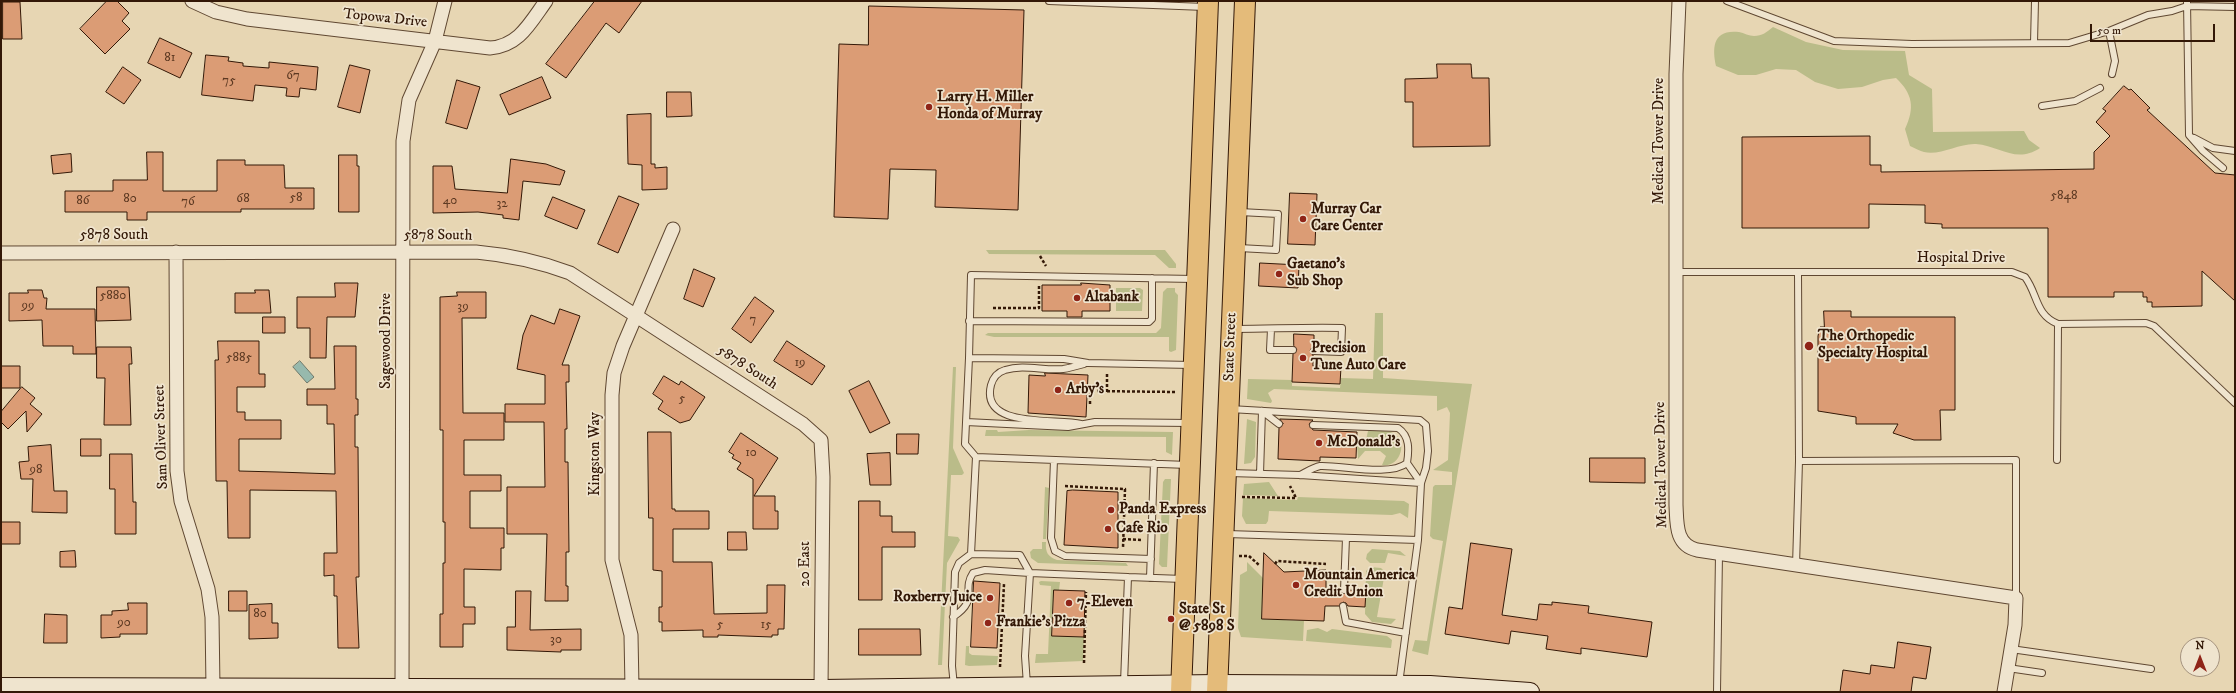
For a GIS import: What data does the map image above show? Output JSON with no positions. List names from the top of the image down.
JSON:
{
  "streets": {
    "main road": ["State Street"],
    "street": [
      "Topowa Drive",
      "Medical Tower Drive",
      "5878 South",
      "Sagewood Drive",
      "Sam Oliver Street",
      "Kingston Way",
      "20 East"
    ],
    "lane": ["Hospital Drive"]
  },
  "crossings": [
    ["Topowa Drive", "Sagewood Drive"],
    ["Medical Tower Drive", "Hospital Drive"],
    ["5878 South", "Sagewood Drive"],
    ["5878 South", "Sam Oliver Street"],
    ["5878 South", "Kingston Way"],
    ["5878 South", "20 East"]
  ],
  "places": [
    "Larry H. Miller Honda of Murray",
    "Murray Car Care Center",
    "Gaetano's Sub Shop",
    "Altabank",
    "The Orthopedic Specialty Hospital",
    "Precision Tune Auto Care",
    "Arby's",
    "McDonald's",
    "Panda Express",
    "Cafe Rio",
    "Mountain America Credit Union",
    "Roxberry Juice",
    "7-Eleven",
    "State St @ 5898 S",
    "Frankie's Pizza"
  ],
  "house_numbers": [
    "81",
    "67",
    "75",
    "5848",
    "58",
    "80",
    "68",
    "86",
    "40",
    "76",
    "32",
    "5880",
    "99",
    "39",
    "7",
    "5885",
    "19",
    "5",
    "10",
    "98",
    "80",
    "90",
    "5",
    "15",
    "30"
  ],
  "scale_bar": "50 m",
  "north": "top"
}
